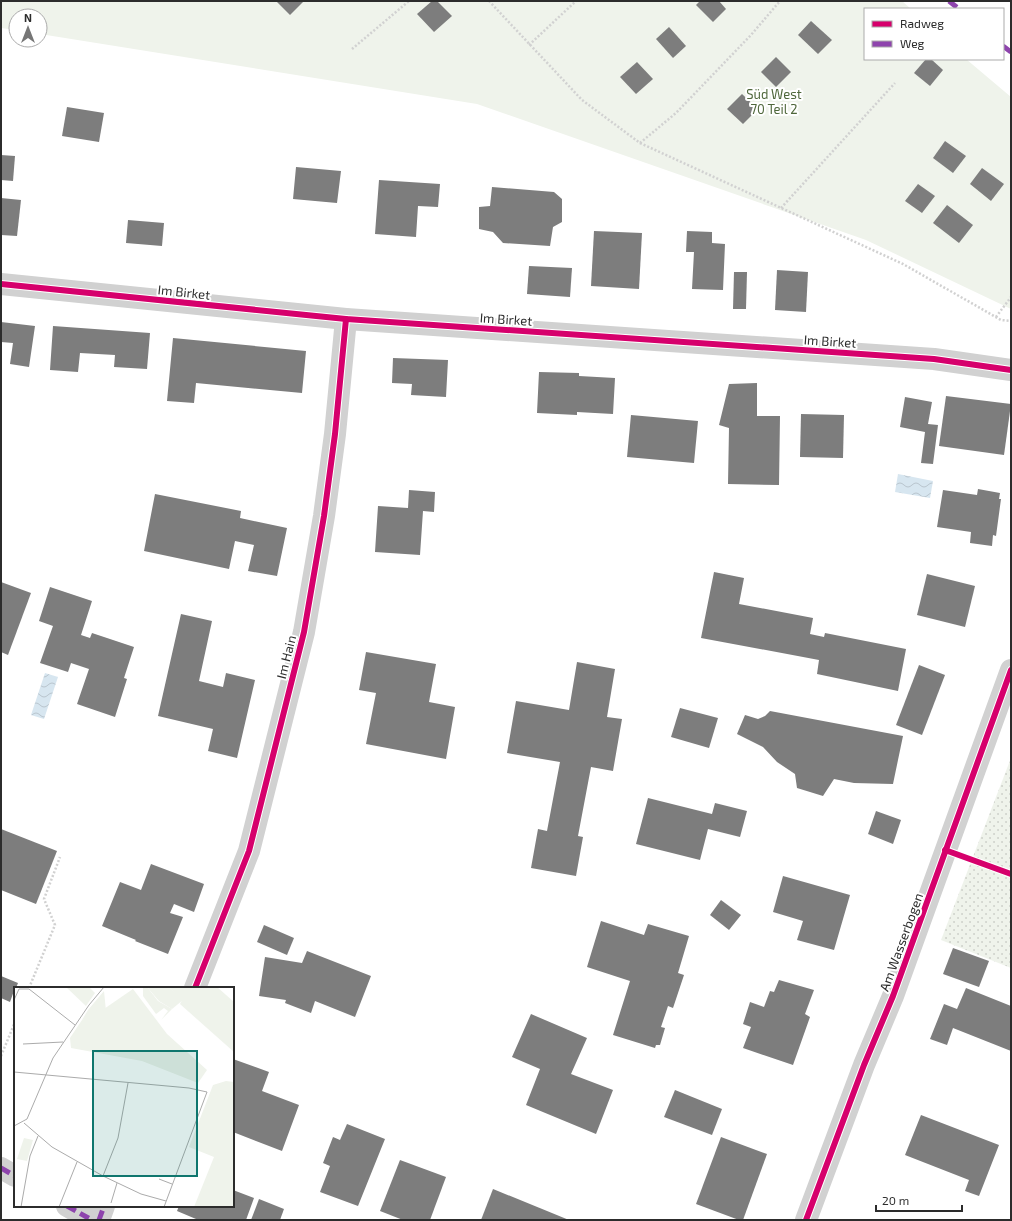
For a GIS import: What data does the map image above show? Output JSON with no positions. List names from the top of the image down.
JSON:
{
  "streets": {
    "street": ["Im Birket", "Im Hain", "Am Wasserbogen"]
  },
  "crossings": [
    ["Im Birket", "Im Hain"]
  ],
  "parks": ["Süd West 70 Teil 2"],
  "legend": ["Radweg", "Weg"],
  "scale_bar": "20 m",
  "north": "top"
}
